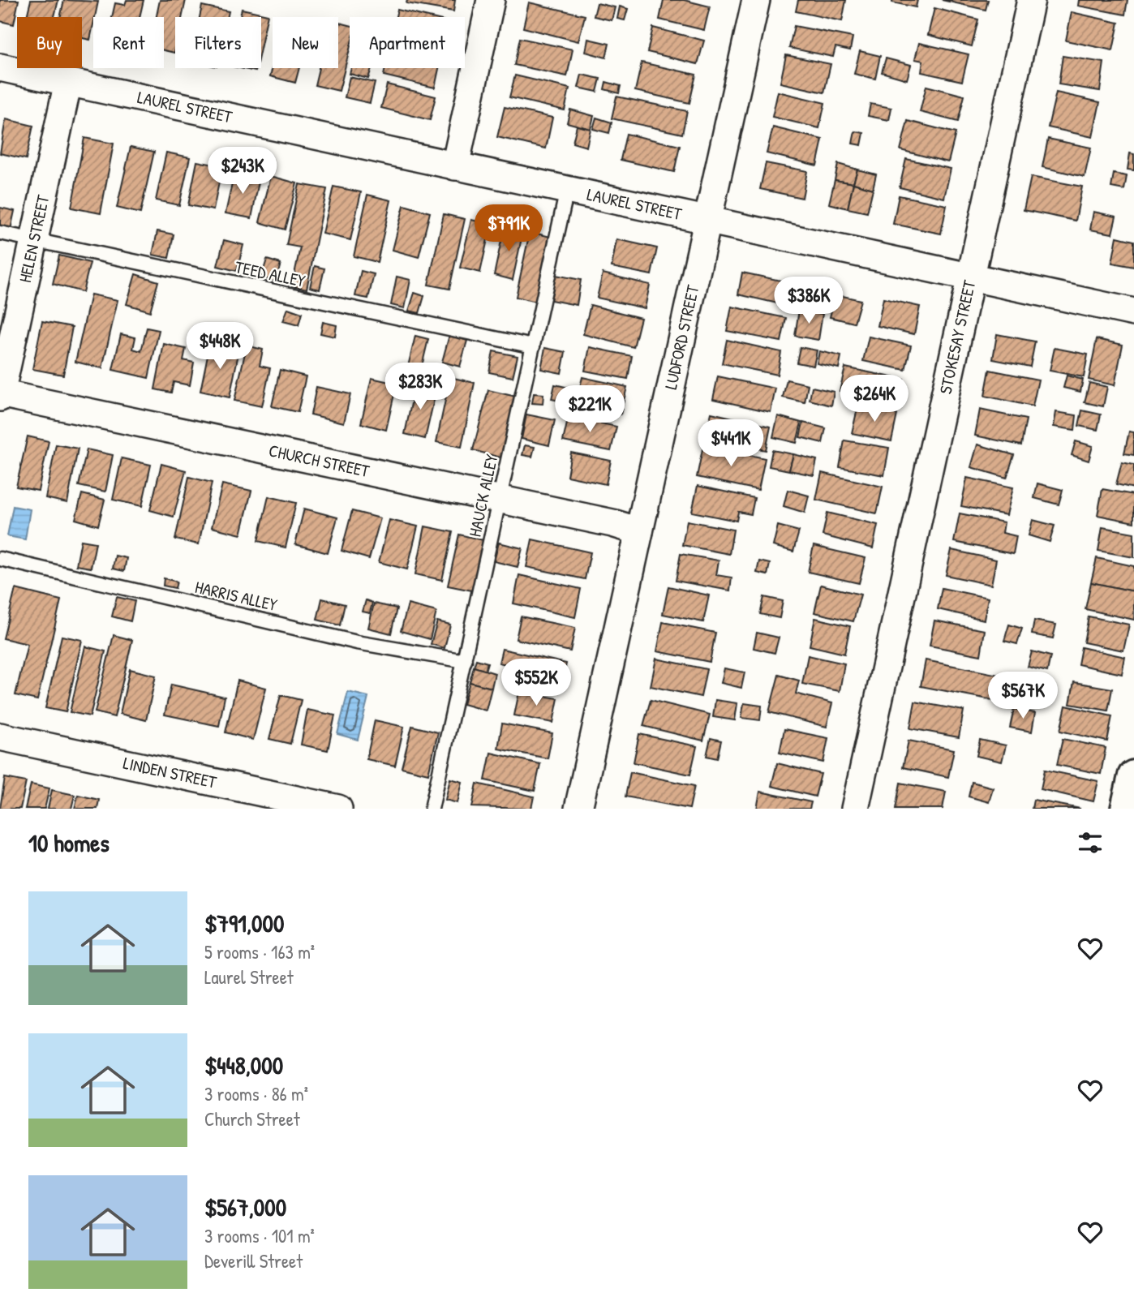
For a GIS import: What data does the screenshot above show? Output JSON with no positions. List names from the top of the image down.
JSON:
{
  "streets": {
    "street": [
      "LAUREL STREET",
      "HELEN STREET",
      "STOKESAY STREET",
      "LUDFORD STREET",
      "CHURCH STREET",
      "LINDEN STREET"
    ],
    "lane": ["TEED ALLEY", "HAUCK ALLEY", "HARRIS ALLEY"]
  },
  "crossings": [
    ["LAUREL STREET", "HELEN STREET"],
    ["LAUREL STREET", "STOKESAY STREET"],
    ["LAUREL STREET", "LUDFORD STREET"],
    ["LAUREL STREET", "HAUCK ALLEY"],
    ["HELEN STREET", "TEED ALLEY"],
    ["HELEN STREET", "CHURCH STREET"],
    ["TEED ALLEY", "HAUCK ALLEY"],
    ["LUDFORD STREET", "CHURCH STREET"],
    ["CHURCH STREET", "HAUCK ALLEY"],
    ["HAUCK ALLEY", "HARRIS ALLEY"]
  ],
  "page": {
    "chip": [
      "Buy",
      "Rent",
      "Filters",
      "New",
      "Apartment"
    ],
    "price": [
      "$243K",
      "$791K",
      "$386K",
      "$448K",
      "$283K",
      "$264K",
      "$221K",
      "$441K",
      "$552K",
      "$567K"
    ],
    "heading": "10 homes",
    "list": [
      {
        "name": "$791,000",
        "note": "5 rooms · 163 m² · Laurel Street"
      },
      {
        "name": "$448,000",
        "note": "3 rooms · 86 m² · Church Street"
      },
      {
        "name": "$567,000",
        "note": "3 rooms · 101 m² · Deverill Street"
      }
    ]
  }
}
